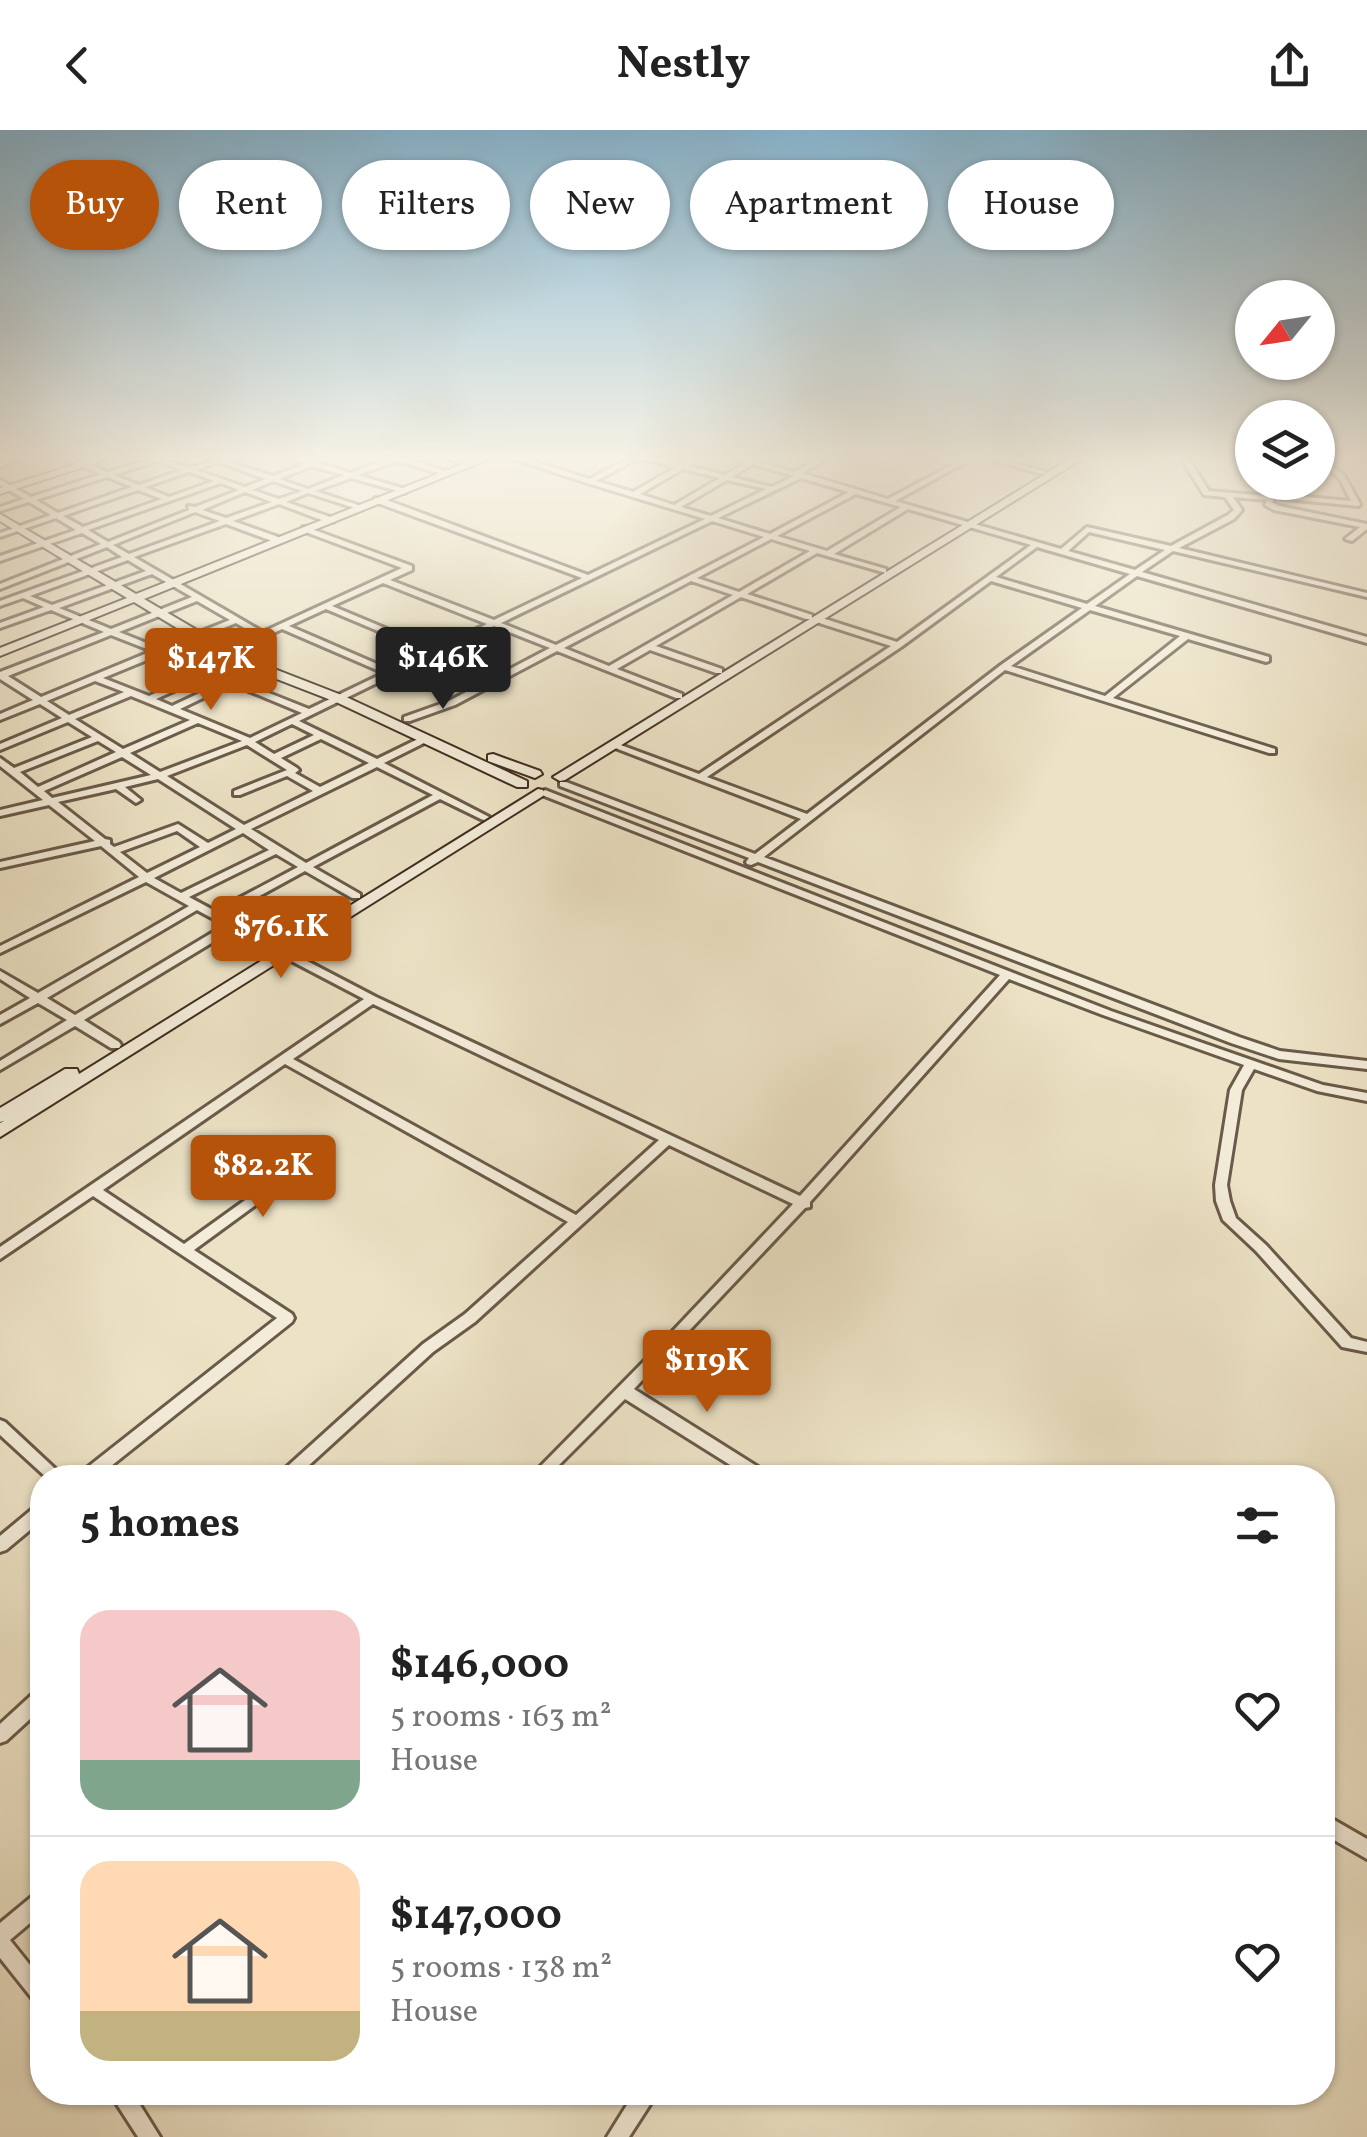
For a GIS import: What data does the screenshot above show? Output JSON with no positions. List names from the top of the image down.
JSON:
{
  "north": "bottom left",
  "page": {
    "header": "Nestly",
    "chip": [
      "Buy",
      "Rent",
      "Filters",
      "New",
      "Apartment",
      "House"
    ],
    "price": [
      "$146K",
      "$147K",
      "$76.1K",
      "$82.2K",
      "$119K"
    ],
    "heading": "5 homes",
    "list": [
      {
        "name": "$146,000",
        "note": "5 rooms · 163 m² · House"
      },
      {
        "name": "$147,000",
        "note": "5 rooms · 138 m² · House"
      }
    ]
  }
}
